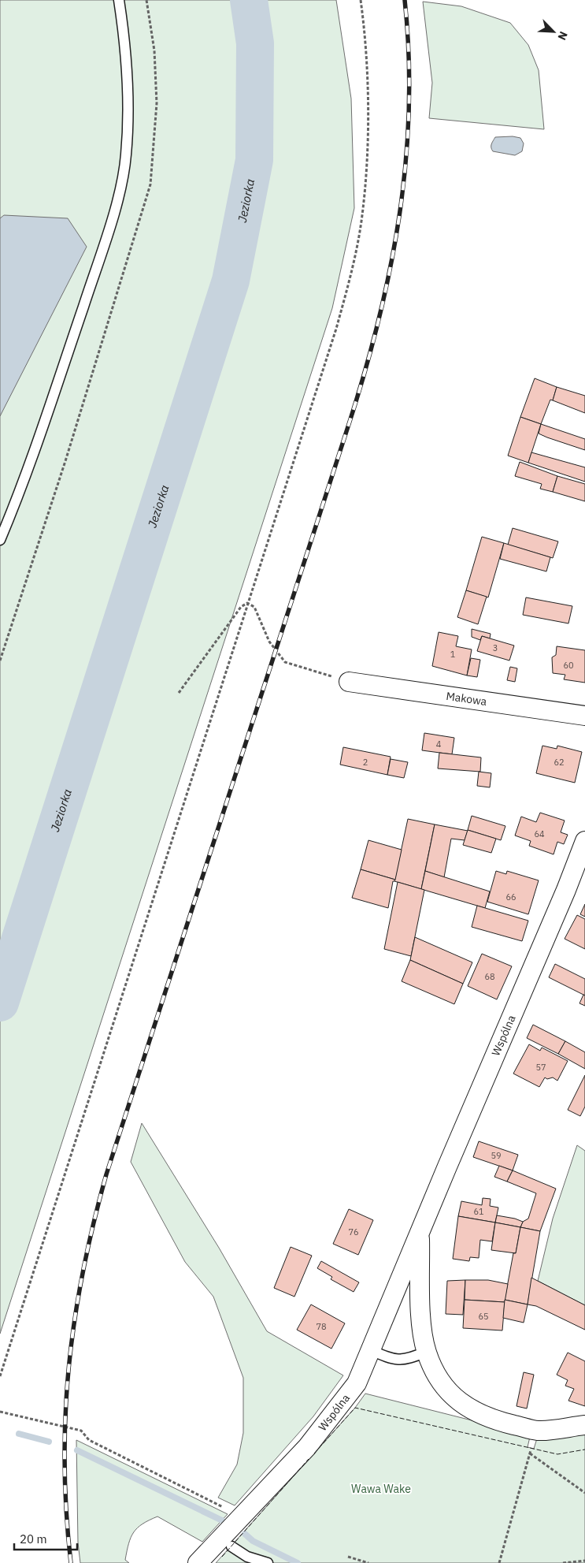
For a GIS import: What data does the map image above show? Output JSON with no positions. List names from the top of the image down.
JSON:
{
  "streets": {
    "street": ["Makowa", "Wspólna"]
  },
  "water": ["Jeziorka"],
  "parks": ["Wawa Wake"],
  "house_numbers": [
    "3",
    "1",
    "60",
    "4",
    "2",
    "62",
    "64",
    "66",
    "68",
    "57",
    "59",
    "61",
    "76",
    "65",
    "78"
  ],
  "scale_bar": "20 m",
  "north": "bottom right"
}
